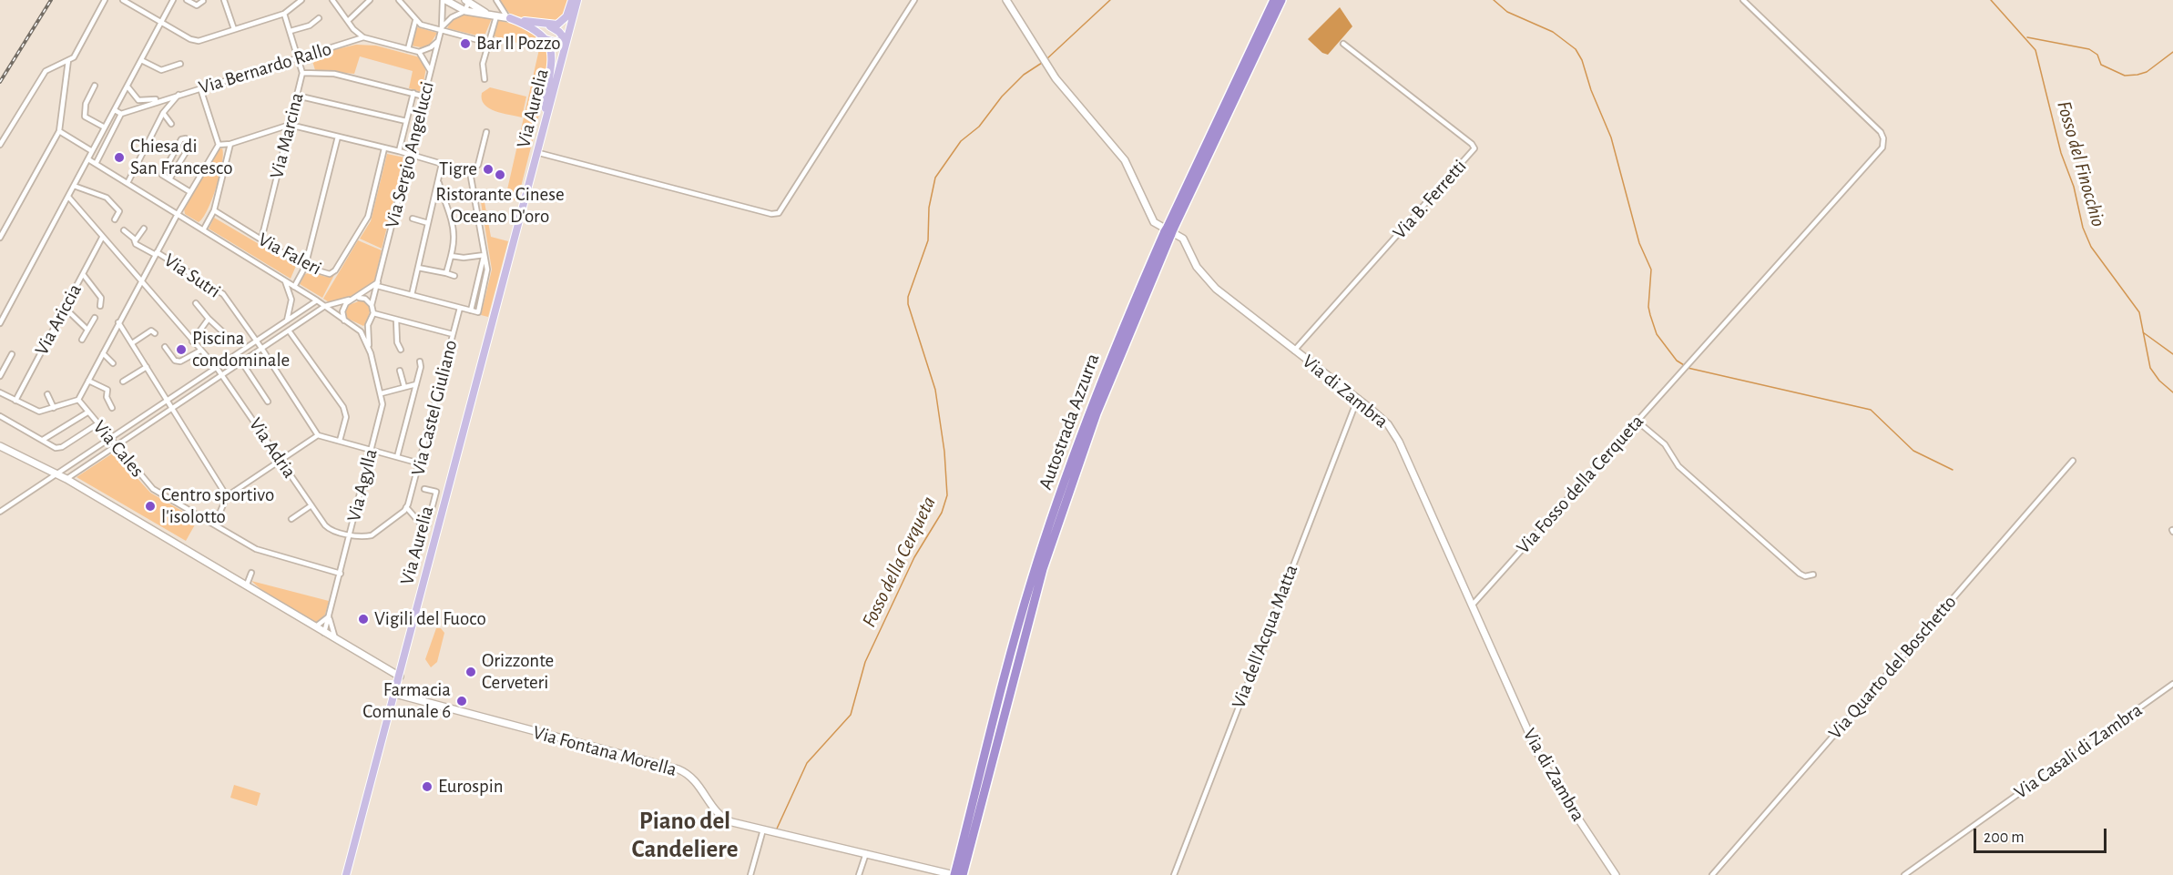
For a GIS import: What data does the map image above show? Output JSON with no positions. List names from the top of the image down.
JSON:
{
  "streets": {
    "highway": ["Autostrada Azzurra"],
    "main road": ["Via Aurelia"],
    "street": [
      "Via Bernardo Rallo",
      "Via Marcina",
      "Via Sergio Angelucci",
      "Via B. Ferretti",
      "Via Faleri",
      "Via Sutri",
      "Via Ariccia",
      "Via di Zambra",
      "Via Castel Giuliano",
      "Via Adria",
      "Via Cales",
      "Via Fosso della Cerqueta",
      "Via Agylla",
      "Via dell'Acqua Matta",
      "Via Quarto del Boschetto",
      "Via Fontana Morella",
      "Via Casali di Zambra"
    ]
  },
  "crossings": [
    ["Via Bernardo Rallo", "Via Marcina"],
    ["Via Aurelia", "Via Fontana Morella"],
    ["Via Marcina", "Via Faleri"],
    ["Via B. Ferretti", "Via di Zambra"],
    ["Via Ariccia", "Via Adria"],
    ["Via di Zambra", "Via Fosso della Cerqueta"],
    ["Via di Zambra", "Via dell'Acqua Matta"],
    ["Autostrada Azzurra", "Via Fontana Morella"],
    ["Via Adria", "Via Agylla"],
    ["Via Cales", "Via Agylla"]
  ],
  "districts": ["Piano del Candeliere"],
  "water": ["Fosso del Finocchio", "Fosso della Cerqueta"],
  "places": [
    "Bar Il Pozzo",
    "Chiesa di San Francesco",
    "Tigre",
    "Ristorante Cinese Oceano D'oro",
    "Piscina condominale",
    "Centro sportivo l'isolotto",
    "Vigili del Fuoco",
    "Orizzonte Cerveteri",
    "Farmacia Comunale 6",
    "Eurospin"
  ],
  "scale_bar": "200 m"
}
